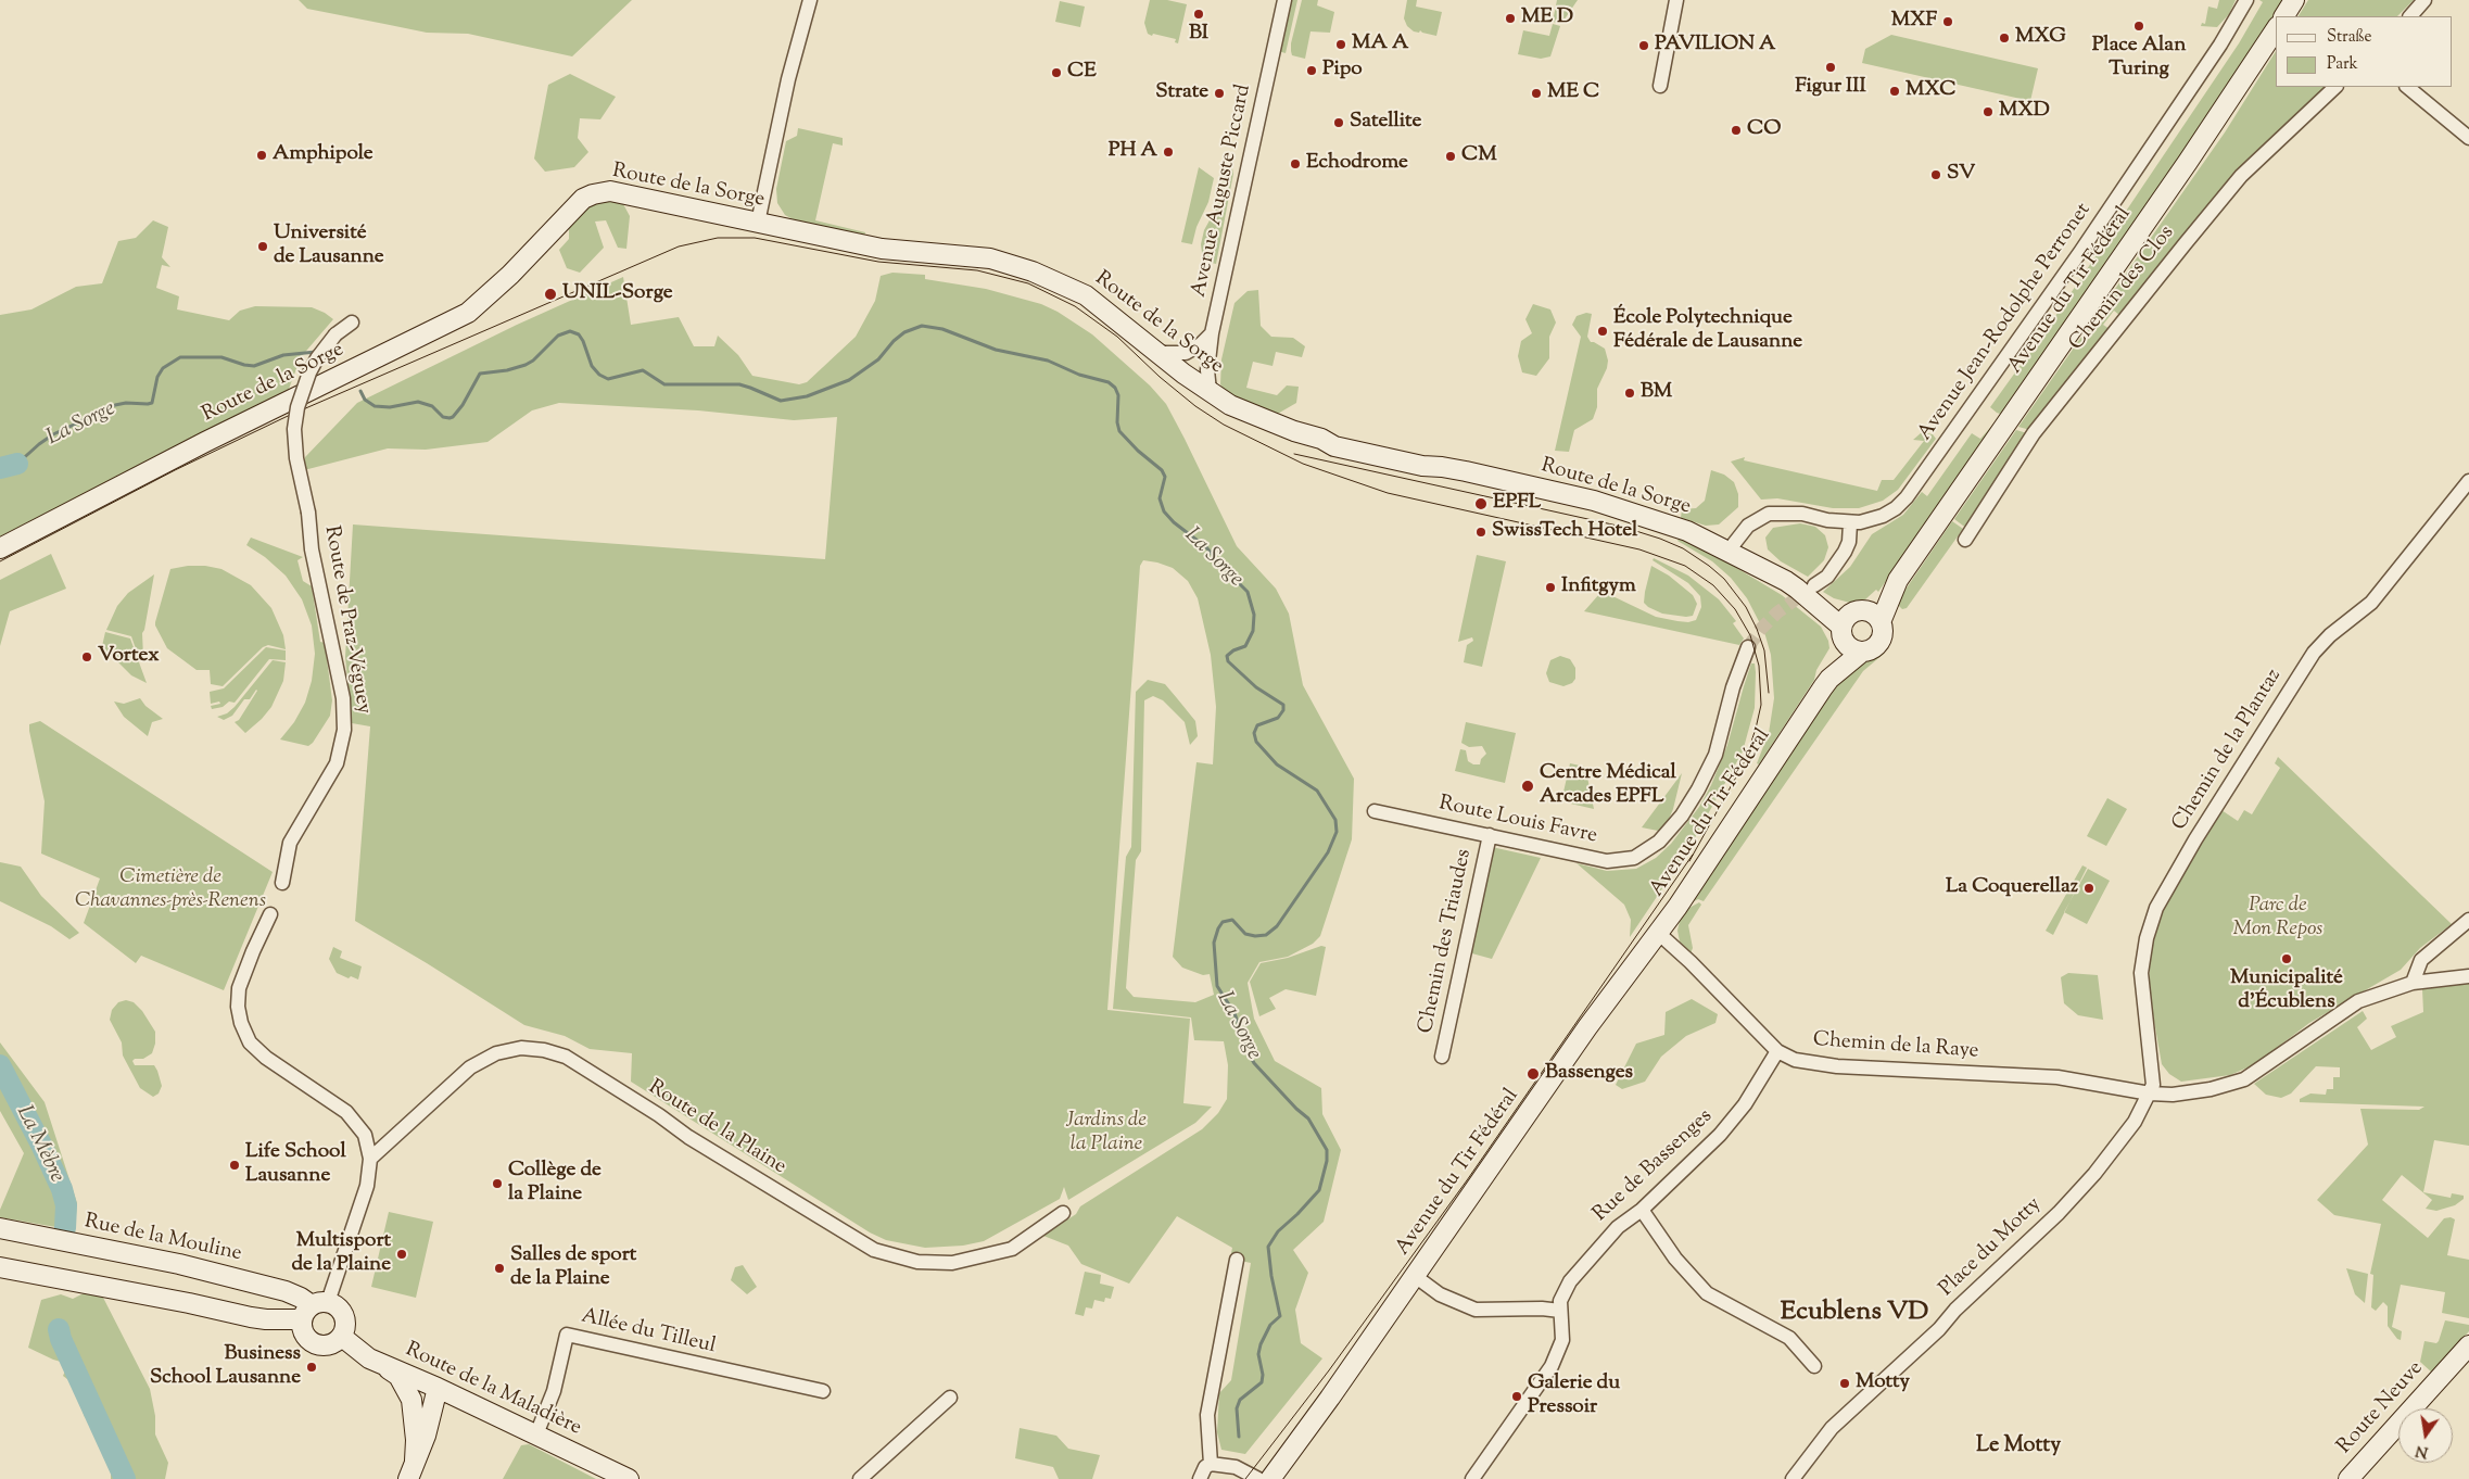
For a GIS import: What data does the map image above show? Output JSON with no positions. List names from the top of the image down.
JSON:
{
  "streets": {
    "street": [
      "Route de la Sorge",
      "Avenue Auguste Piccard",
      "Chemin des Clos",
      "Avenue du Tir Fédéral",
      "Avenue Jean-Rodolphe Perronet",
      "Route de Praz-Véguey",
      "Chemin de la Plantaz",
      "Route Louis Favre",
      "Chemin des Triaudes",
      "Chemin de la Raye",
      "Route de la Plaine",
      "Rue de Bassenges",
      "Rue de la Mouline",
      "Place du Motty",
      "Allée du Tilleul",
      "Route de la Maladière",
      "Route Neuve"
    ]
  },
  "crossings": [
    ["Route de la Sorge", "Avenue Auguste Piccard"],
    ["Route de la Sorge", "Avenue du Tir Fédéral"],
    ["Route de la Sorge", "Avenue Jean-Rodolphe Perronet"],
    ["Avenue du Tir Fédéral", "Chemin de la Raye"],
    ["Chemin de la Plantaz", "Chemin de la Raye"],
    ["Chemin de la Plantaz", "Place du Motty"],
    ["Route Louis Favre", "Chemin des Triaudes"],
    ["Chemin de la Raye", "Rue de Bassenges"],
    ["Chemin de la Raye", "Place du Motty"],
    ["Rue de la Mouline", "Route de la Maladière"],
    ["Allée du Tilleul", "Route de la Maladière"]
  ],
  "districts": ["Ecublens VD", "Le Motty"],
  "water": ["La Sorge", "La Mèbre"],
  "parks": ["Cimetière de Chavannes-près-Renens", "Parc de Mon Repos", "Jardins de la Plaine"],
  "places": [
    "BI",
    "ME D",
    "MXF",
    "Place Alan Turing",
    "MXG",
    "MA A",
    "PAVILION A",
    "Figur III",
    "Pipo",
    "CE",
    "MXC",
    "Strate",
    "ME C",
    "MXD",
    "Satellite",
    "CO",
    "PH A",
    "Amphipole",
    "CM",
    "Echodrome",
    "SV",
    "Université de Lausanne",
    "UNIL-Sorge",
    "École Polytechnique Fédérale de Lausanne",
    "BM",
    "EPFL",
    "SwissTech Hotel",
    "Infitgym",
    "Vortex",
    "Centre Médical Arcades EPFL",
    "La Coquerellaz",
    "Municipalité d'Écublens",
    "Bassenges",
    "Life School Lausanne",
    "Collège de la Plaine",
    "Multisport de la Plaine",
    "Salles de sport de la Plaine",
    "Business School Lausanne",
    "Motty",
    "Galerie du Pressoir"
  ],
  "legend": ["Straße", "Park"],
  "north": "bottom"
}
